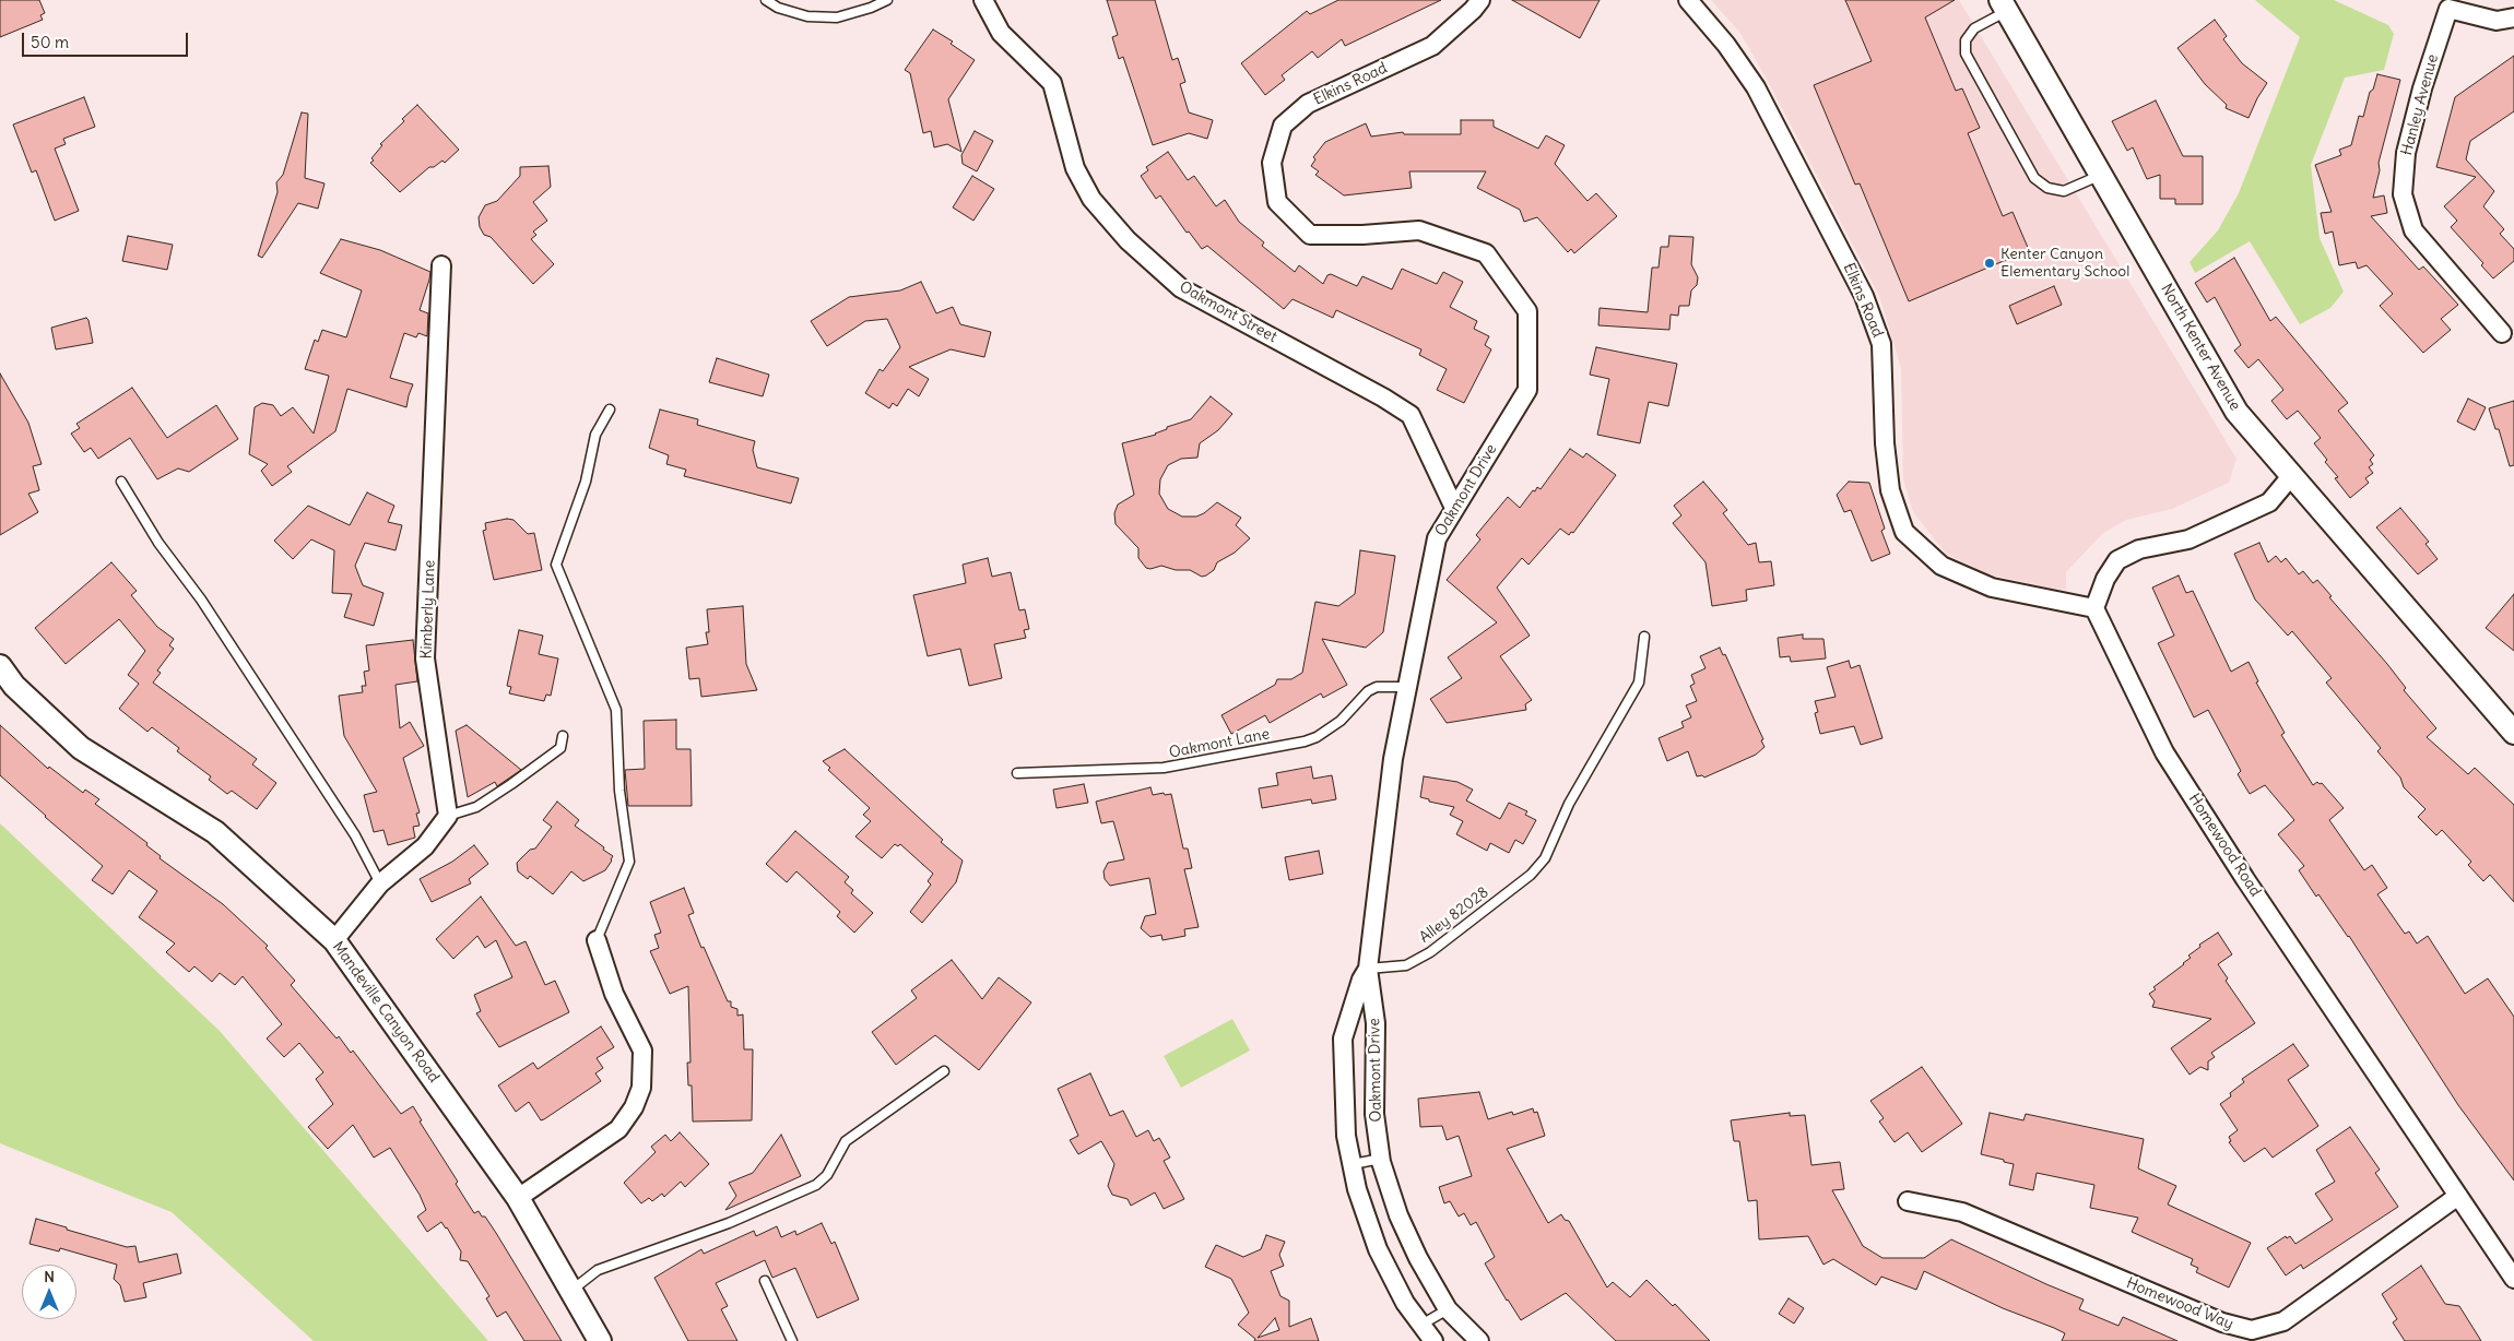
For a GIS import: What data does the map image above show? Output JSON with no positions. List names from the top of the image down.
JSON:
{
  "streets": {
    "street": [
      "Elkins Road",
      "Hanley Avenue",
      "Oakmont Street",
      "North Kenter Avenue",
      "Oakmont Drive",
      "Kimberly Lane",
      "Homewood Road",
      "Mandeville Canyon Road",
      "Homewood Way"
    ],
    "lane": ["Oakmont Lane", "Alley 82028"]
  },
  "crossings": [
    ["Elkins Road", "Oakmont Drive"],
    ["Elkins Road", "Homewood Road"],
    ["Oakmont Street", "Oakmont Drive"],
    ["Oakmont Drive", "Oakmont Lane"],
    ["Oakmont Drive", "Alley 82028"],
    ["Homewood Road", "Homewood Way"]
  ],
  "places": ["Kenter Canyon Elementary School"],
  "scale_bar": "50 m",
  "north": "top"
}
